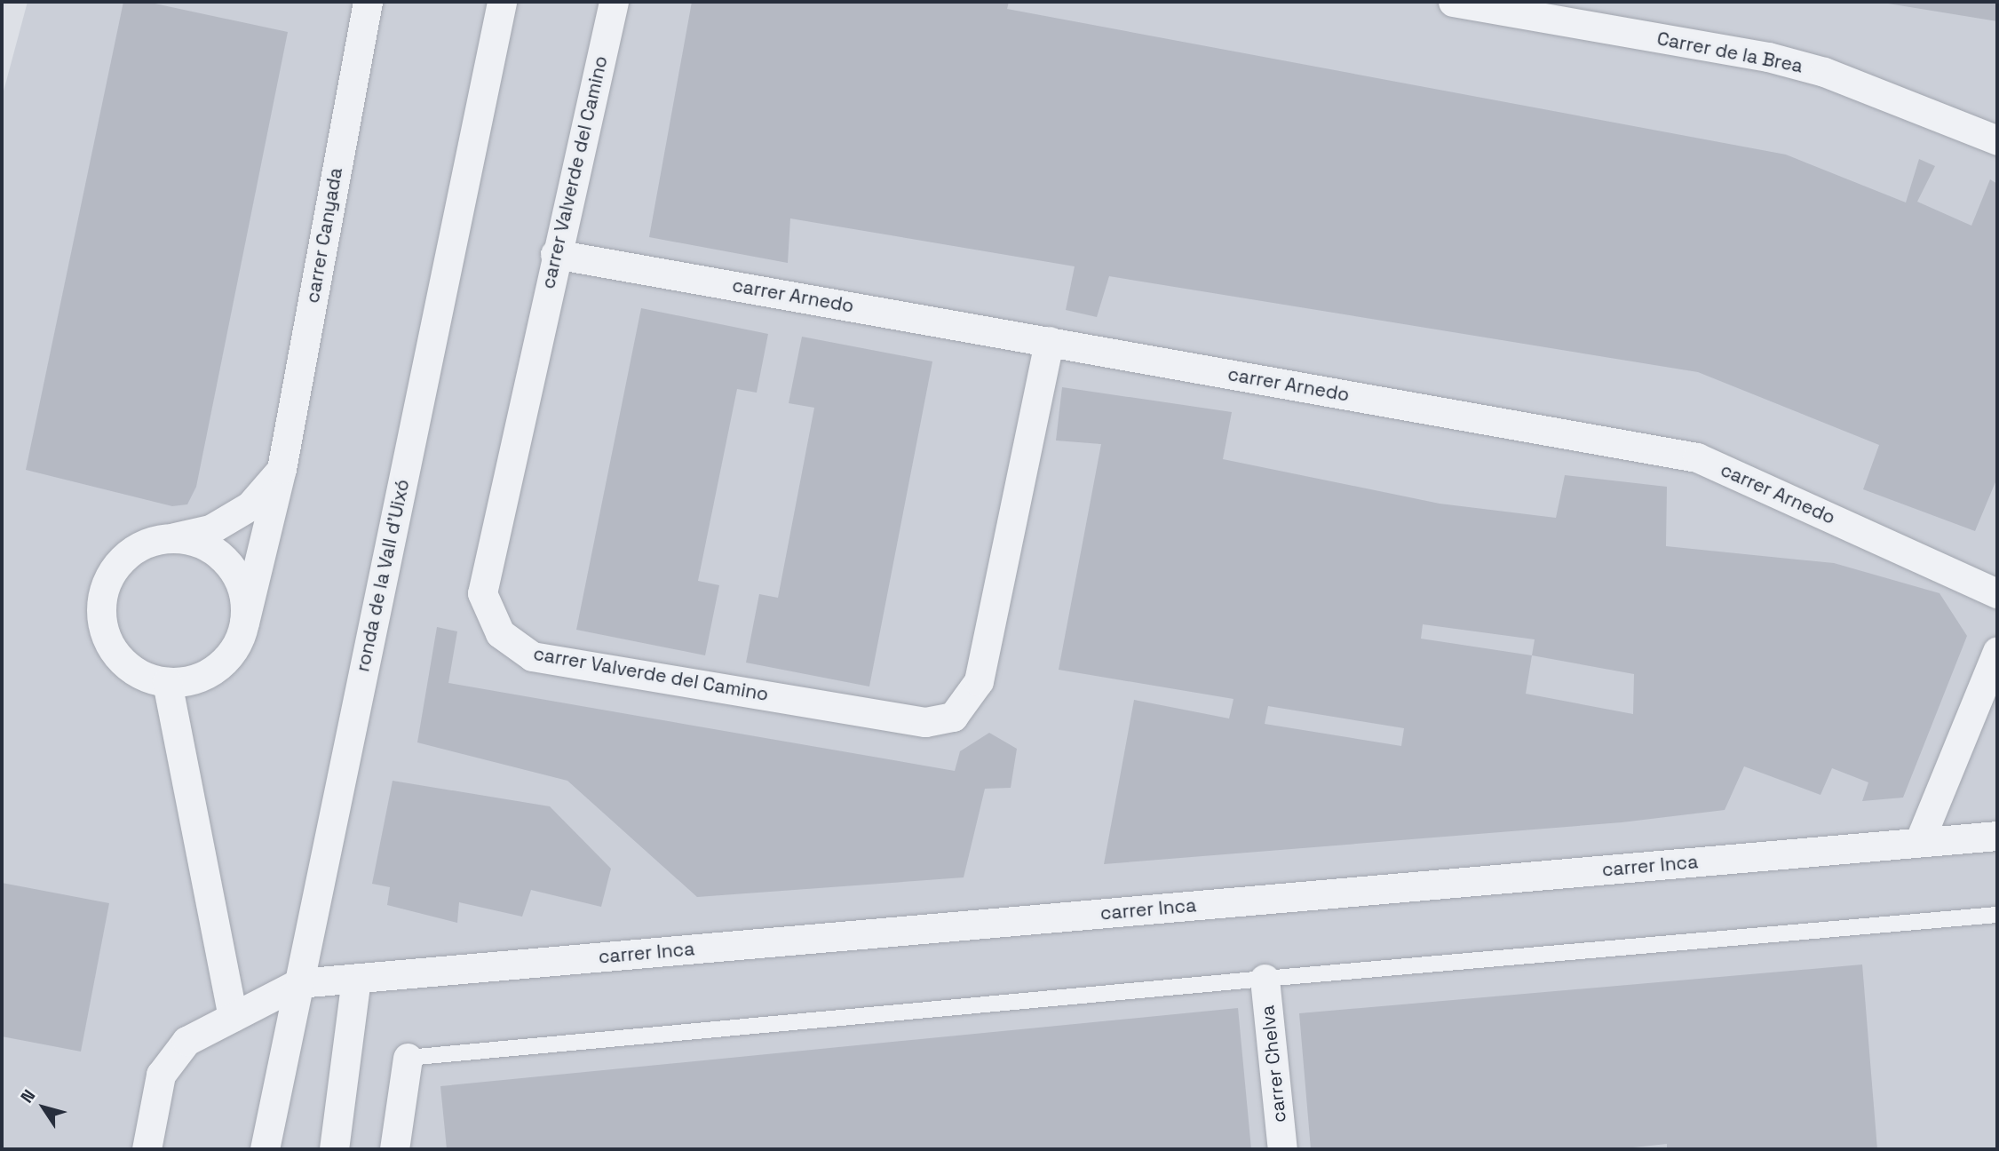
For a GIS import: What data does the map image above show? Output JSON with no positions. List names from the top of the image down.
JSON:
{
  "streets": {
    "street": [
      "Carrer de la Brea",
      "carrer Valverde del Camino",
      "carrer Canyada",
      "carrer Arnedo",
      "ronda de la Vall d'Uixó",
      "carrer Inca",
      "carrer Chelva"
    ]
  },
  "crossings": [
    ["carrer Valverde del Camino", "carrer Arnedo"],
    ["ronda de la Vall d'Uixó", "carrer Inca"]
  ],
  "north": "top left"
}
